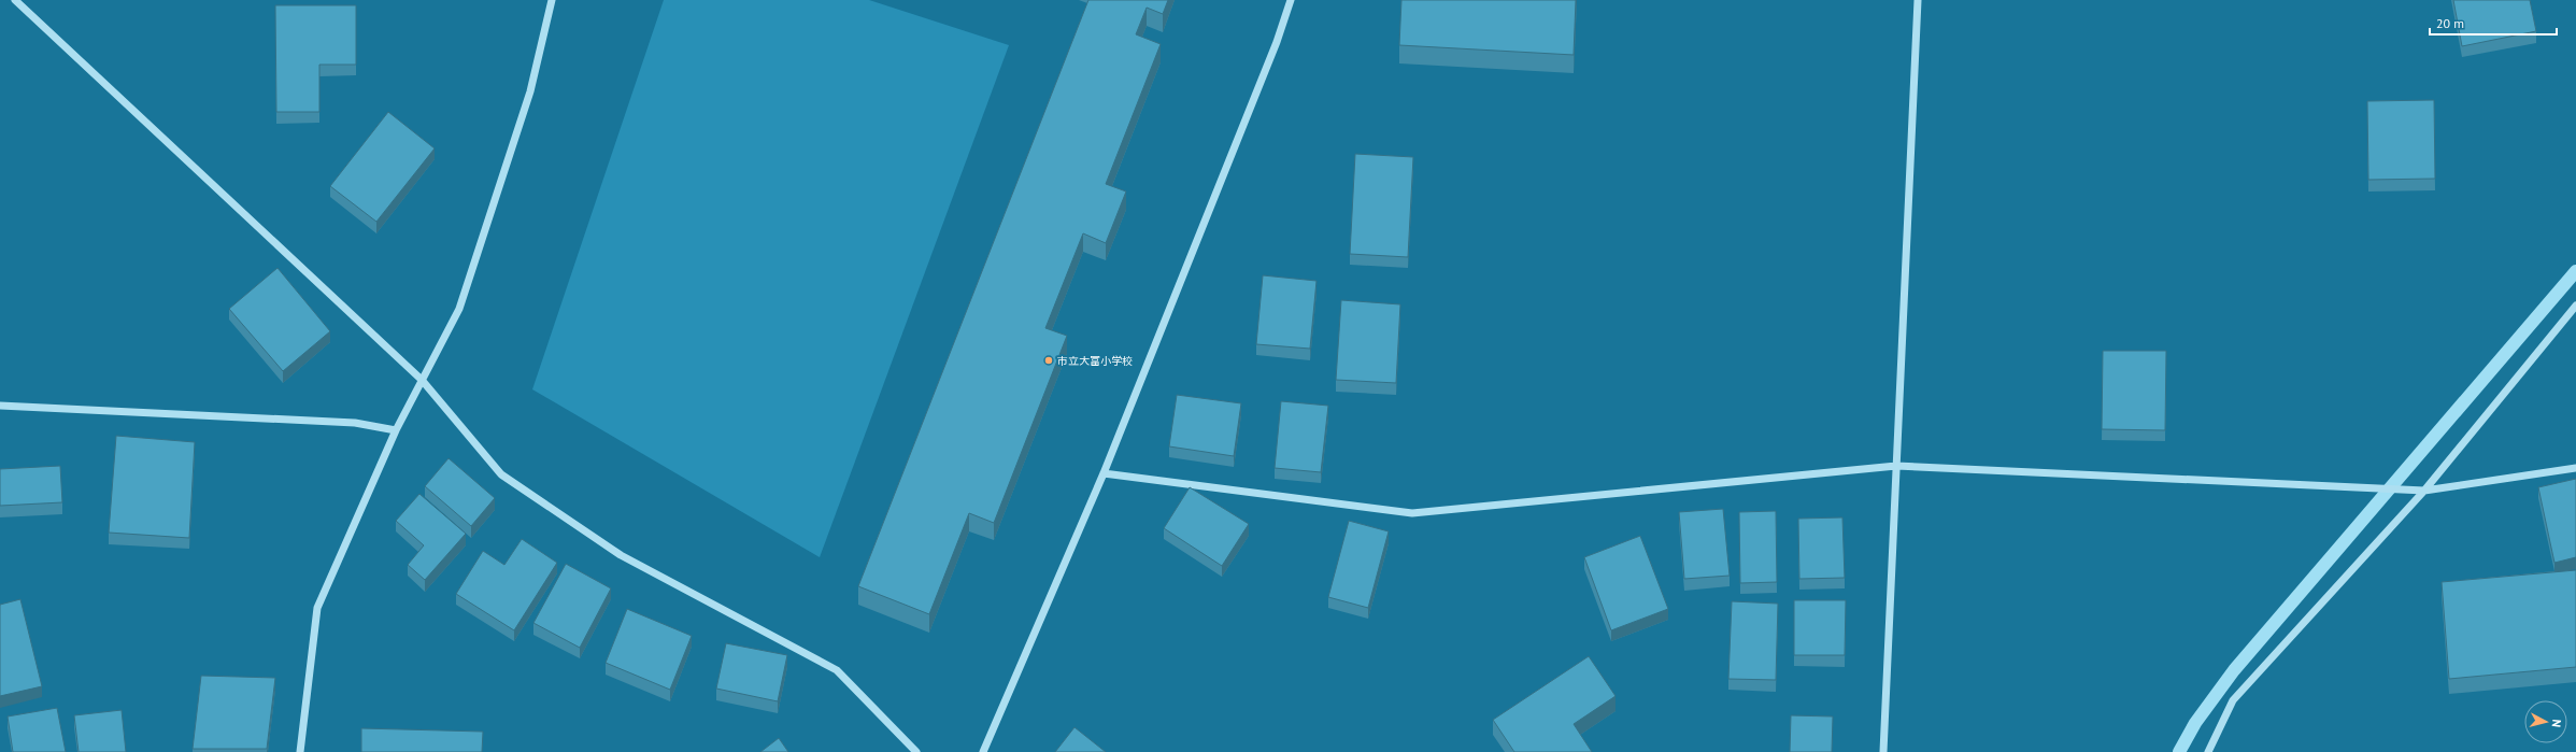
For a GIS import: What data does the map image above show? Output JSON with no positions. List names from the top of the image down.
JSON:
{
  "places": ["市立大富小学校"],
  "scale_bar": "20 m",
  "north": "right"
}
